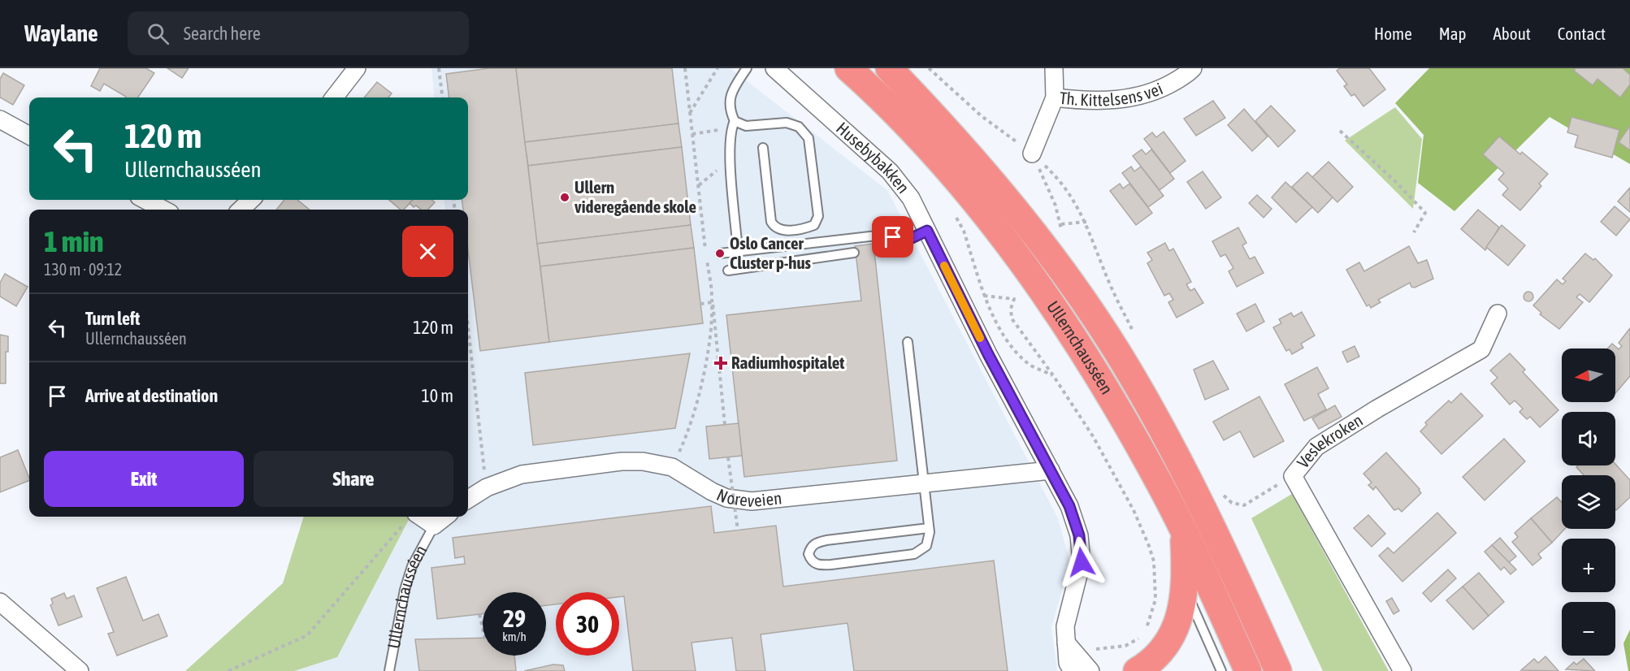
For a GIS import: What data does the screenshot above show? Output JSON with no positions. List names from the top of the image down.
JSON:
{
  "streets": {
    "highway": ["Ullernchausséen"],
    "street": [
      "Th. Kittelsens vei",
      "Husebybakken",
      "Veslekroken",
      "Noreveien"
    ]
  },
  "crossings": [
    ["Husebybakken", "Noreveien"]
  ],
  "places": {
    "other": ["Ullern videregående skole", "Oslo Cancer Cluster p-hus"],
    "health": ["Radiumhospitalet"]
  },
  "north": "left",
  "page": {
    "header": "Waylane",
    "search": "Search here",
    "nav": [
      "Home",
      "Map",
      "About",
      "Contact"
    ],
    "turn": ["120 m", "Ullernchausséen"],
    "heading": ["1 min", "130 m · 09:12"],
    "list": [
      {
        "name": "Turn left",
        "note": "Ullernchausséen",
        "value": "120 m"
      },
      {
        "name": "Arrive at destination",
        "value": "10 m"
      }
    ],
    "map_buttons": ["+", "−"],
    "buttons": ["Exit", "Share"],
    "speed": "29 km/h",
    "limit": "30"
  }
}
